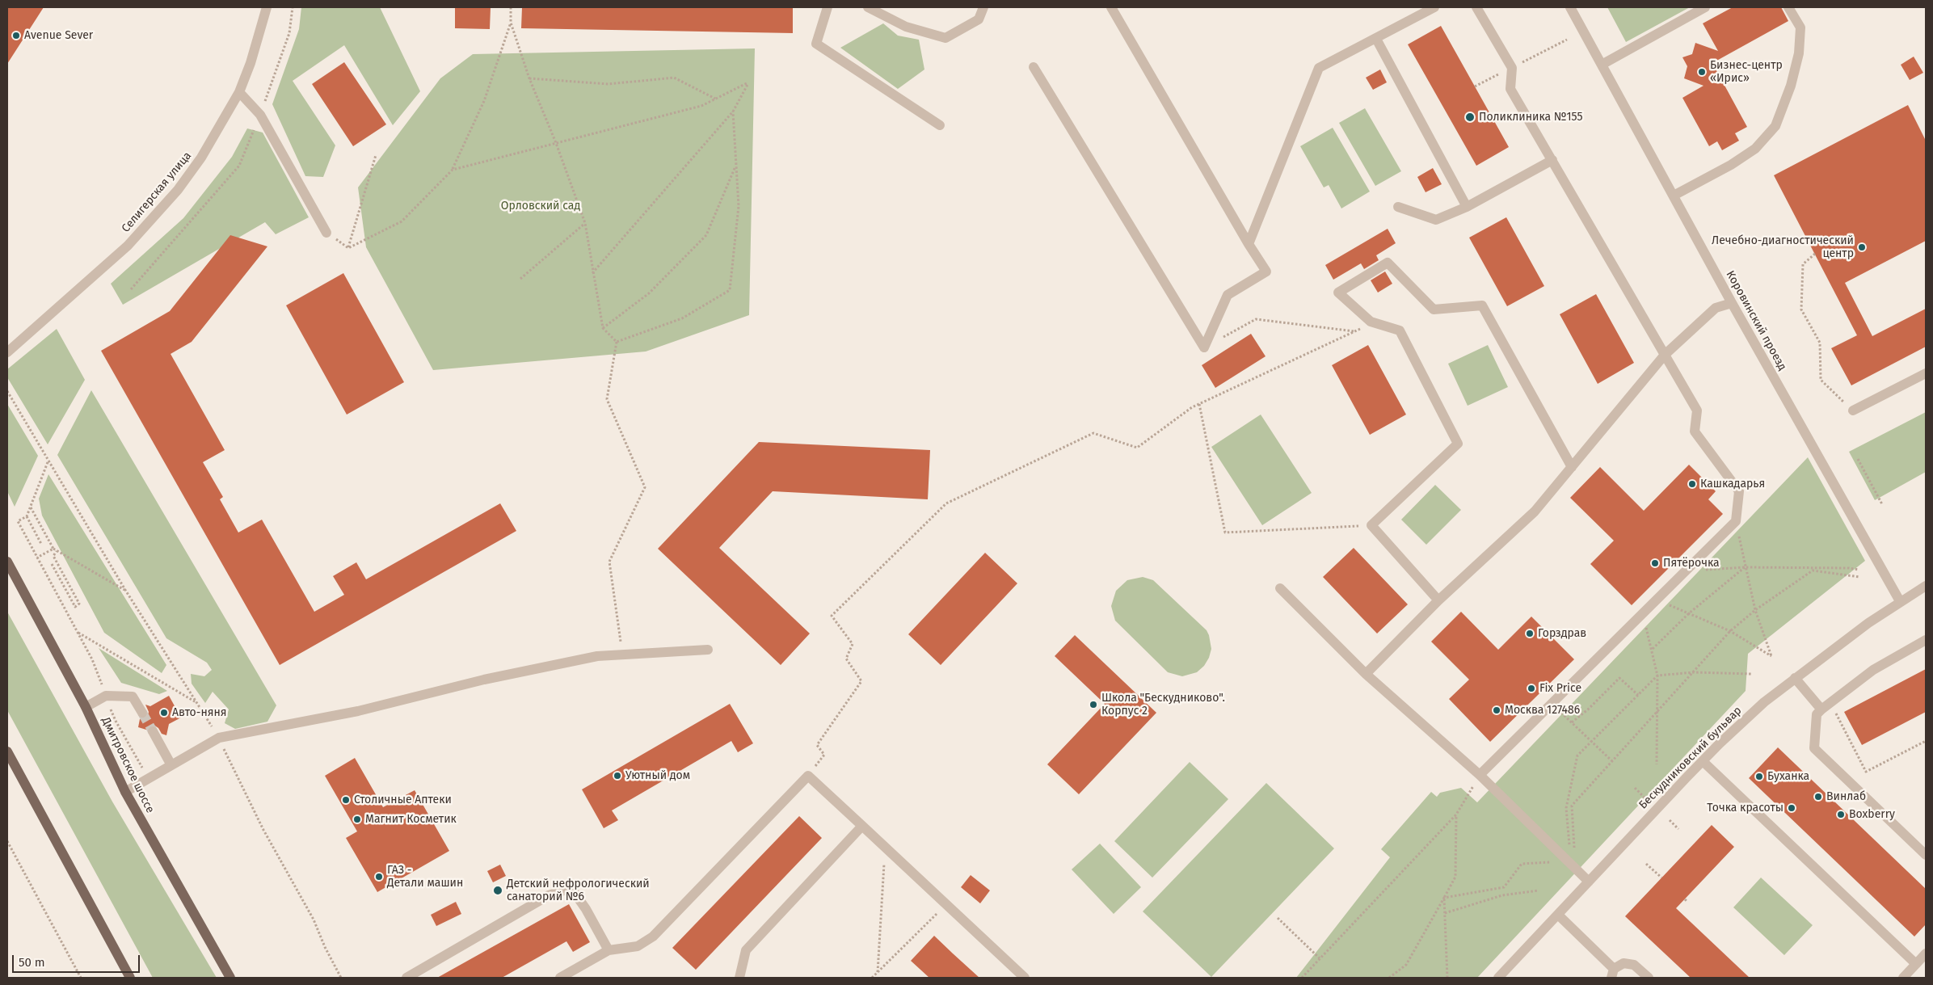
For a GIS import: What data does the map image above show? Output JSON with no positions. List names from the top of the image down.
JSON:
{
  "streets": {
    "main road": ["Дмитровское шоссе"],
    "street": ["Селигерская улица", "Коровинский проезд", "Бескудниковский бульвар"]
  },
  "crossings": [
    ["Коровинский проезд", "Бескудниковский бульвар"]
  ],
  "parks": ["Орловский сад"],
  "places": [
    "Avenue Sever",
    "Бизнес-центр «Ирис»",
    "Поликлиника №155",
    "Лечебно-диагностический центр",
    "Кашкадарья",
    "Пятёрочка",
    "Горздрав",
    "Fix Price",
    "Школа \"Бескудниково\". Корпус 2",
    "Москва 127486",
    "Авто-няня",
    "Уютный дом",
    "Буханка",
    "Винлаб",
    "Столичные Аптеки",
    "Точка красоты",
    "Boxberry",
    "Магнит Косметик",
    "ГАЗ - Детали машин",
    "Детский нефрологический санаторий №6"
  ],
  "scale_bar": "50 m"
}
